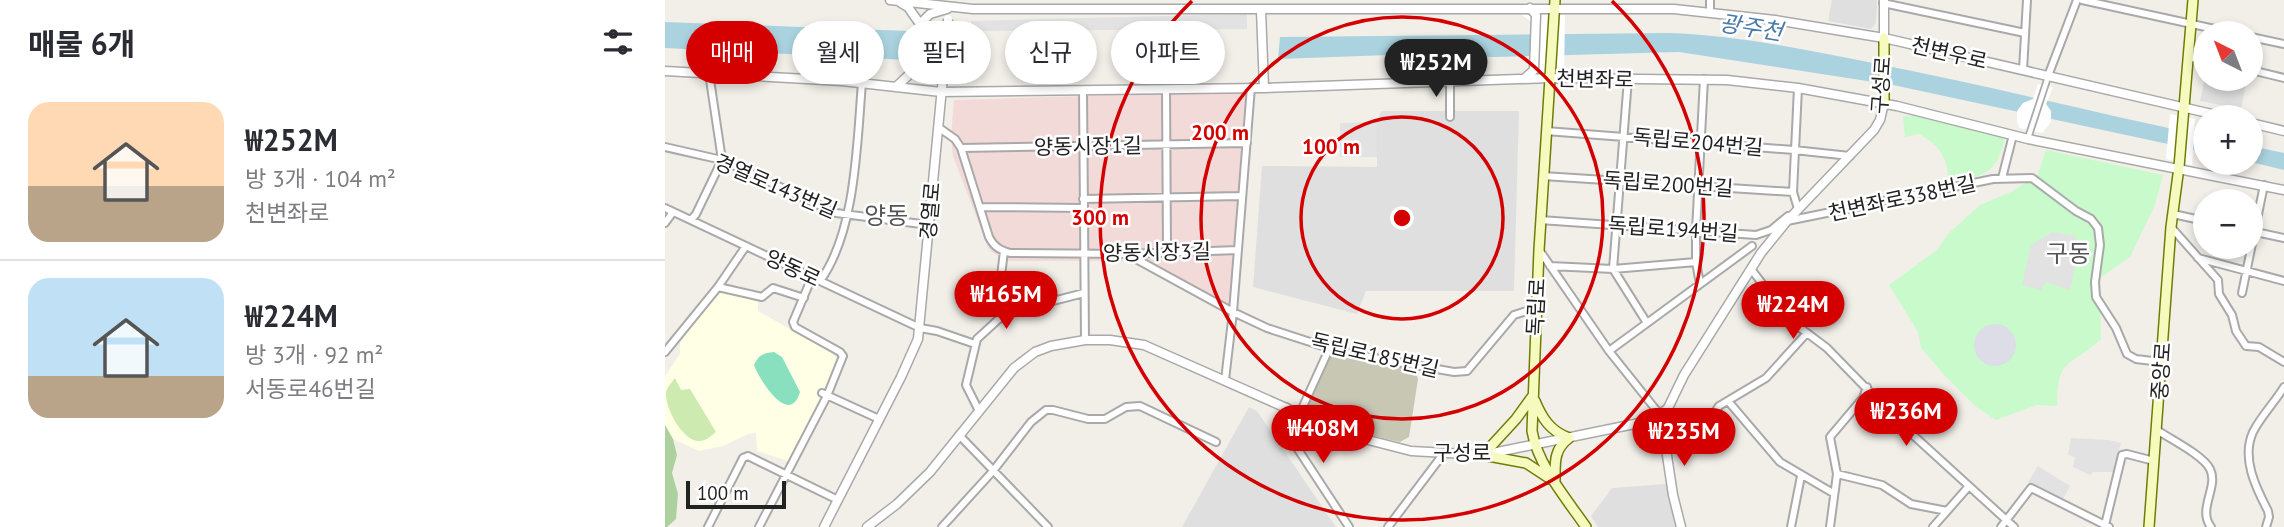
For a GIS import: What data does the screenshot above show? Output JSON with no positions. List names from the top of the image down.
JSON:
{
  "streets": {
    "main road": ["구성로", "독립로", "중앙로"],
    "street": [
      "천변우로",
      "천변좌로",
      "독립로204번길",
      "양동시장1길",
      "독립로200번길",
      "경열로143번길",
      "천변좌로338번길",
      "경열로",
      "독립로194번길",
      "양동시장3길",
      "양동로",
      "독립로185번길"
    ]
  },
  "crossings": [
    ["천변우로", "구성로"],
    ["천변우로", "경열로"],
    ["천변우로", "독립로"],
    ["천변우로", "중앙로"],
    ["천변좌로", "구성로"],
    ["천변좌로", "경열로"],
    ["천변좌로", "독립로"],
    ["천변좌로", "중앙로"],
    ["구성로", "독립로204번길"],
    ["구성로", "천변좌로338번길"],
    ["구성로", "독립로194번길"],
    ["구성로", "독립로"],
    ["독립로204번길", "독립로"],
    ["독립로200번길", "독립로"],
    ["경열로143번길", "경열로"],
    ["천변좌로338번길", "중앙로"],
    ["경열로", "양동로"],
    ["독립로194번길", "독립로"],
    ["양동시장3길", "독립로185번길"],
    ["독립로", "독립로185번길"]
  ],
  "districts": ["양동", "구동"],
  "water": ["광주천"],
  "scale_bar": "100 m",
  "north": "top left",
  "page": {
    "heading": "매물 6개",
    "map_buttons": ["+", "−"],
    "chip": [
      "매매",
      "월세",
      "필터",
      "신규",
      "아파트"
    ],
    "price": [
      "₩252M",
      "₩165M",
      "₩224M",
      "₩236M",
      "₩408M",
      "₩235M"
    ],
    "list": [
      {
        "name": "₩252M",
        "note": "방 3개 · 104 m² · 천변좌로"
      },
      {
        "name": "₩224M",
        "note": "방 3개 · 92 m² · 서동로46번길"
      }
    ],
    "scale": "100 m"
  },
  "rings": ["200 m", "100 m", "300 m"]
}
